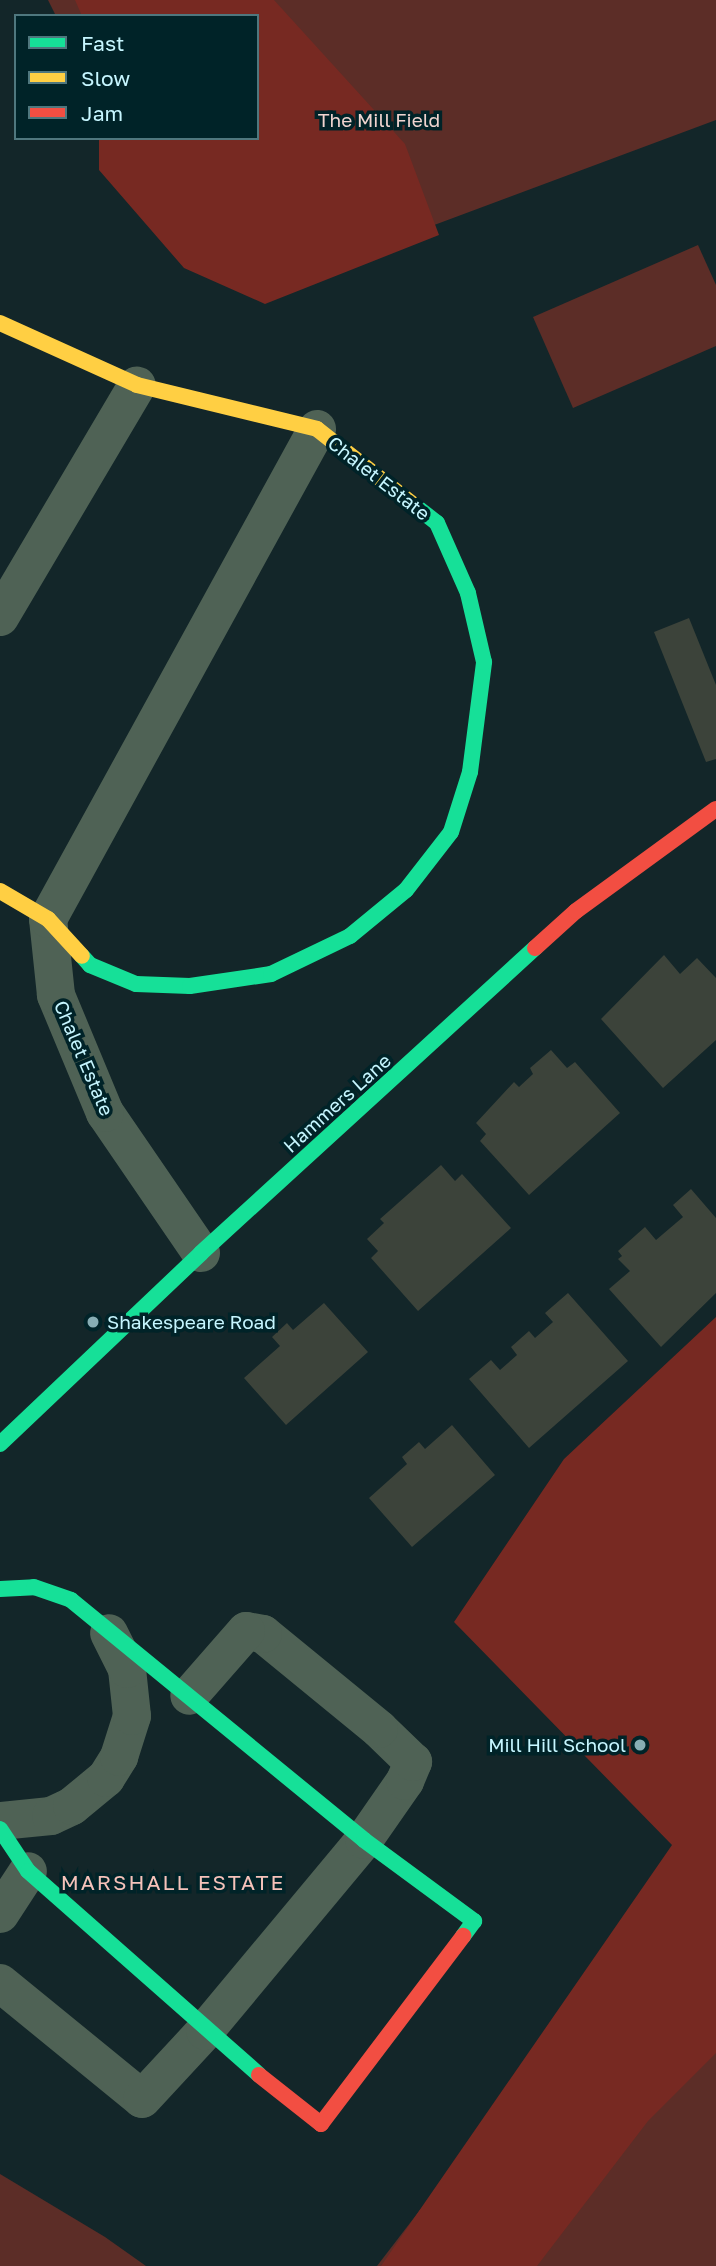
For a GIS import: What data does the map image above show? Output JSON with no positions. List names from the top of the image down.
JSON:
{
  "streets": {
    "street": ["Chalet Estate", "Hammers Lane"]
  },
  "crossings": [
    ["Chalet Estate", "Hammers Lane"]
  ],
  "districts": ["MARSHALL ESTATE"],
  "parks": ["The Mill Field"],
  "places": ["Shakespeare Road", "Mill Hill School"],
  "legend": ["Fast", "Slow", "Jam"]
}
